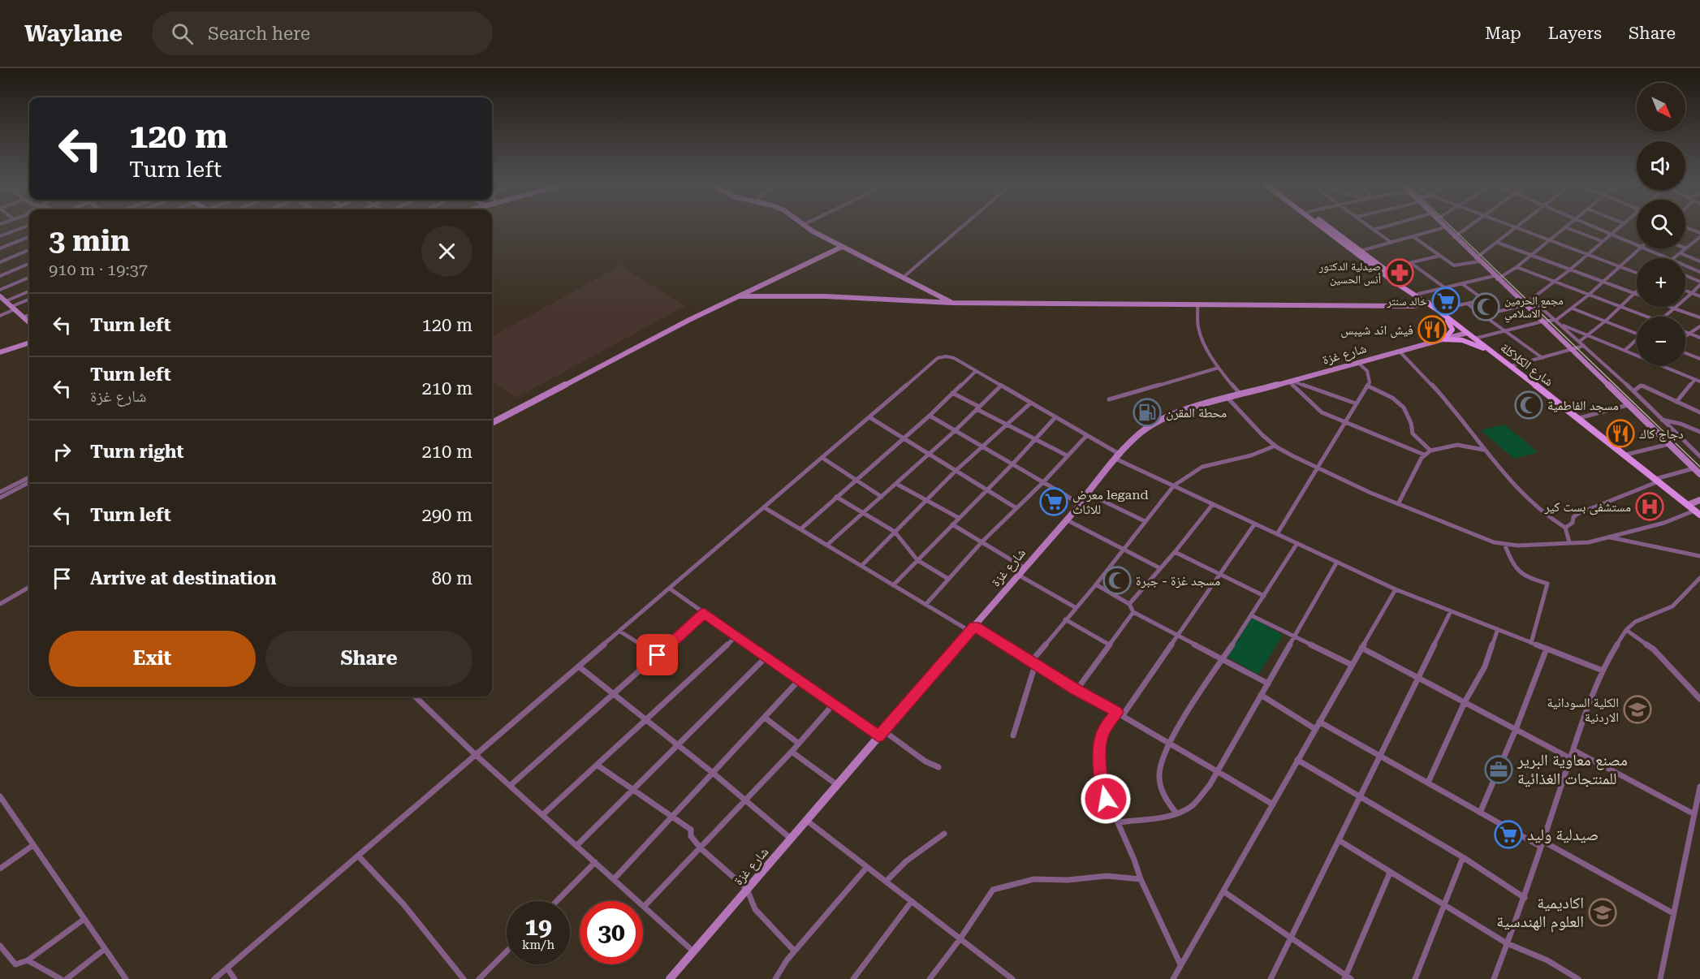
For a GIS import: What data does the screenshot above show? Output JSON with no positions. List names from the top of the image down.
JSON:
{
  "streets": {
    "main road": ["شارع الكلاكلة"],
    "street": ["شارع غزة"]
  },
  "crossings": [
    ["شارع غزة", "شارع الكلاكلة"]
  ],
  "places": {
    "pharmacy": ["صيدلية الدكتور أنس الحسين"],
    "supermarket": ["خالد سنتر", "معرض legand للاثاث", "صيدلية وليد"],
    "mosque": ["مجمع الحرمين الاسلامي", "مسجد الفاطمية", "مسجد غزة - جبرة"],
    "restaurant": ["فيش اند شيبس", "دجاج كاك"],
    "fuel station": ["محطة المقرن"],
    "hospital": ["مستشفى بست كير"],
    "school or university": ["الكلية السودانية الاردنية", "اكاديمية العلوم الهندسية"],
    "office": ["مصنع معاوية البرير للمنتجات الغذائية"]
  },
  "north": "bottom right",
  "page": {
    "header": "Waylane",
    "search": "Search here",
    "nav": ["Map", "Layers", "Share"],
    "map_buttons": ["+", "−"],
    "turn": ["120 m", "Turn left"],
    "heading": ["3 min", "910 m · 19:37"],
    "list": [
      {
        "name": "Turn left",
        "value": "120 m"
      },
      {
        "name": "Turn left",
        "note": "شارع غزة",
        "value": "210 m"
      },
      {
        "name": "Turn right",
        "value": "210 m"
      },
      {
        "name": "Turn left",
        "value": "290 m"
      },
      {
        "name": "Arrive at destination",
        "value": "80 m"
      }
    ],
    "buttons": ["Exit", "Share"],
    "speed": "19 km/h",
    "limit": "30"
  }
}
